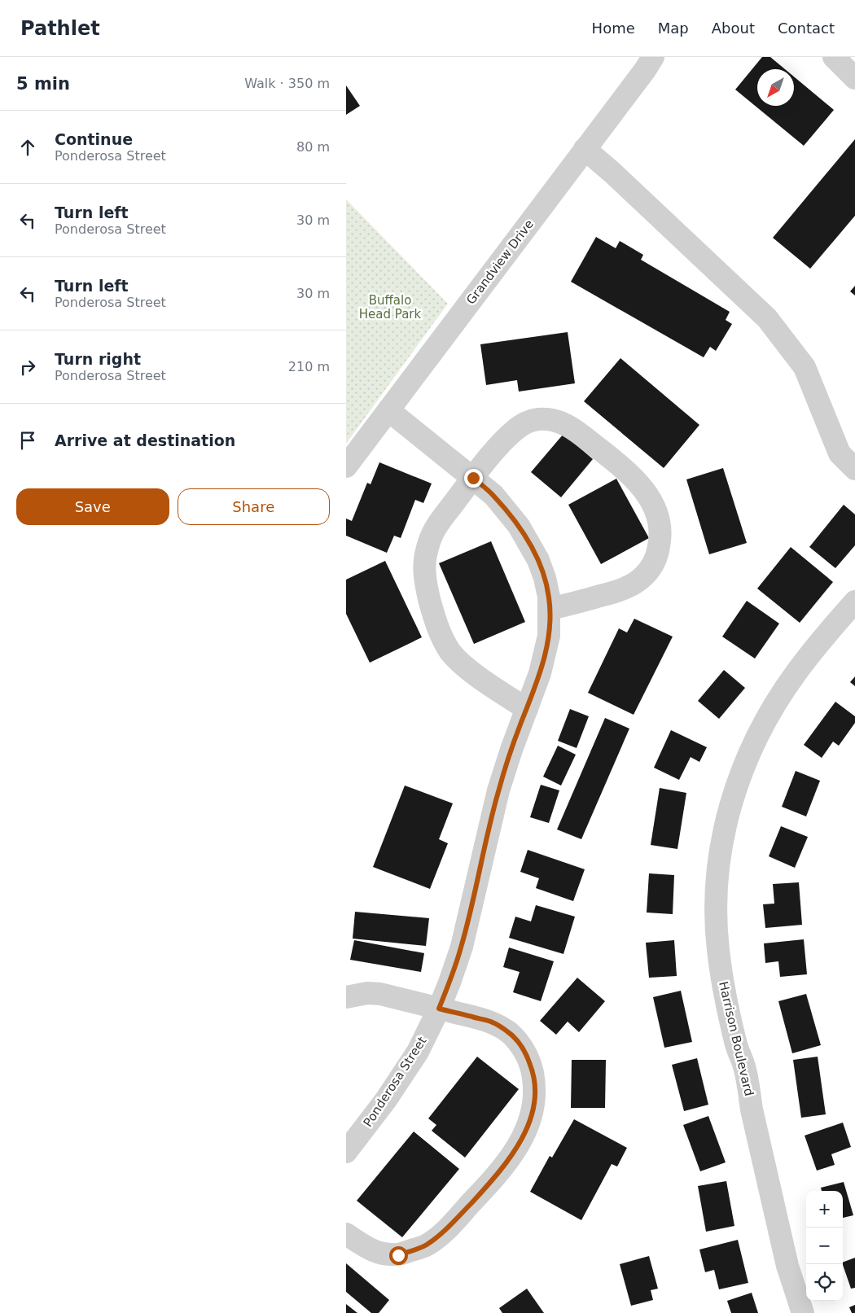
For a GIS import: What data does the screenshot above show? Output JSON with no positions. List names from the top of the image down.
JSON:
{
  "streets": {
    "street": ["Grandview Drive", "Harrison Boulevard", "Ponderosa Street"]
  },
  "crossings": [
    ["Grandview Drive", "Ponderosa Street"]
  ],
  "parks": ["Buffalo Head Park"],
  "north": "bottom left",
  "page": {
    "header": "Pathlet",
    "nav": [
      "Home",
      "Map",
      "About",
      "Contact"
    ],
    "heading": ["5 min", "Walk · 350 m"],
    "list": [
      ["Continue", "Ponderosa Street", "80 m"],
      ["Turn left", "Ponderosa Street", "30 m"],
      ["Turn left", "Ponderosa Street", "30 m"],
      ["Turn right", "Ponderosa Street", "210 m"],
      "Arrive at destination"
    ],
    "buttons": ["Save", "Share"],
    "map_buttons": ["+", "−"]
  }
}
